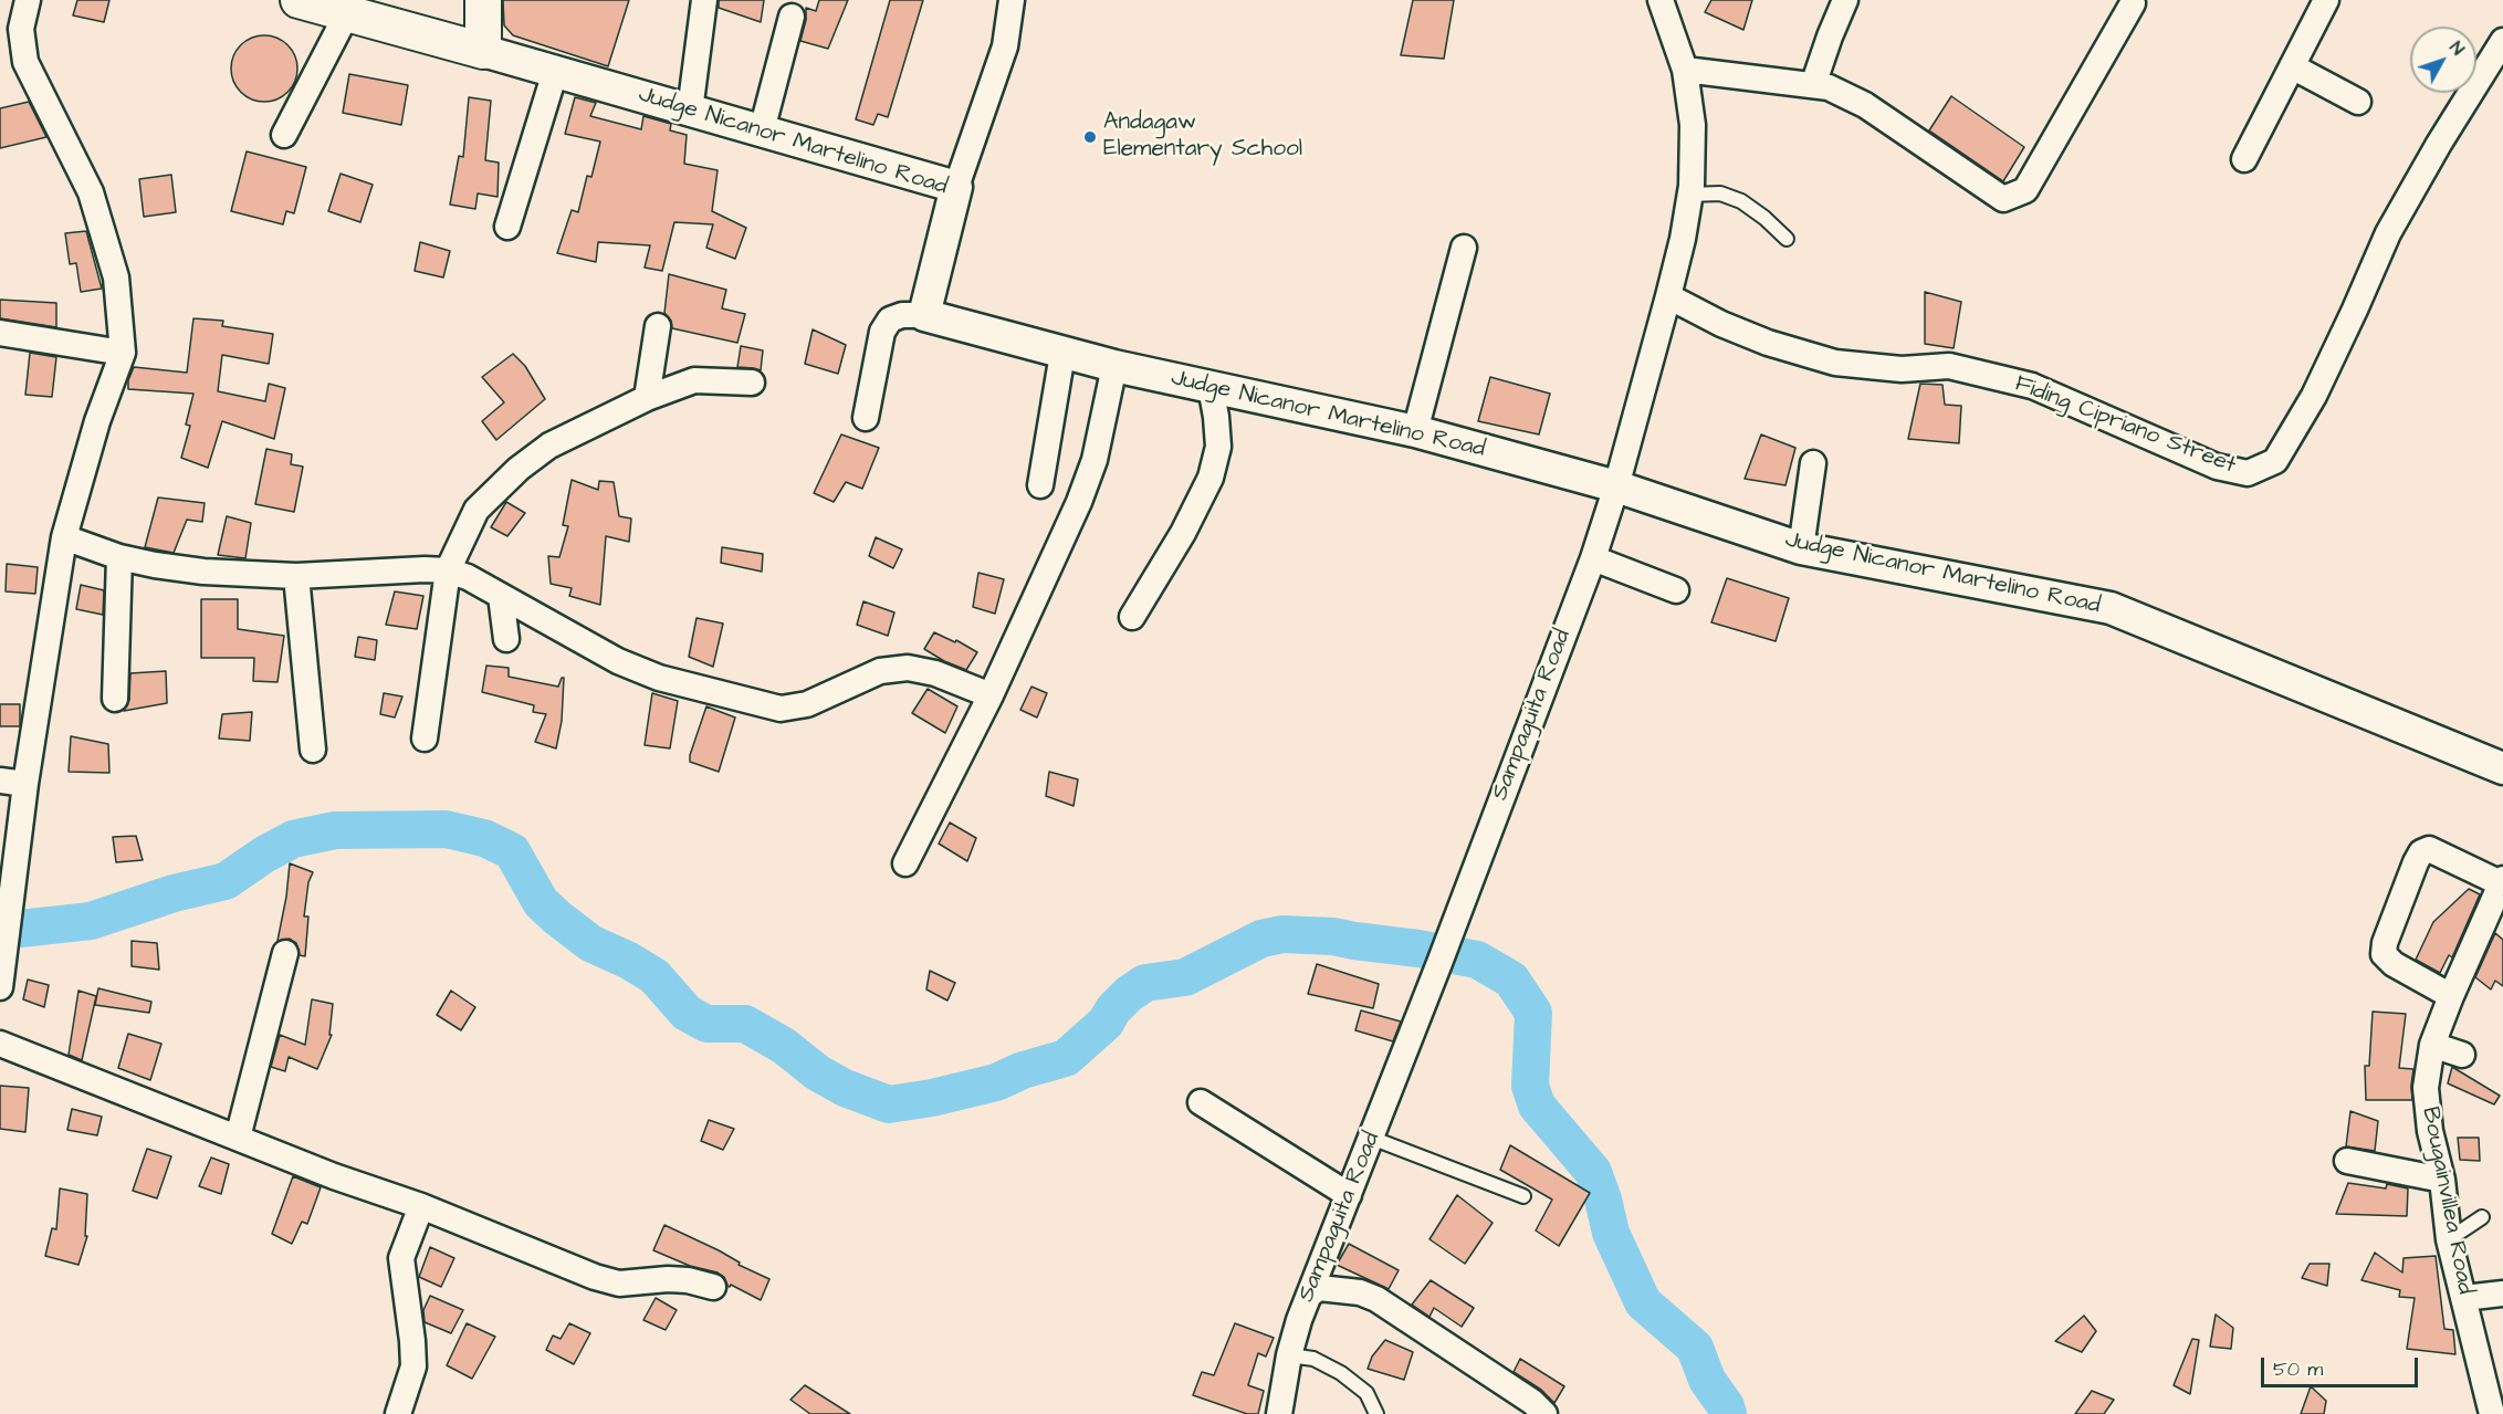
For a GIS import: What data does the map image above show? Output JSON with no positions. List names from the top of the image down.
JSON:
{
  "streets": {
    "main road": ["Judge Nicanor Martelino Road"],
    "street": ["Fiding Cipriano Street", "Sampaguita Road", "Bougainvillea Road"]
  },
  "crossings": [
    ["Judge Nicanor Martelino Road", "Sampaguita Road"],
    ["Fiding Cipriano Street", "Sampaguita Road"]
  ],
  "places": ["Andagaw Elementary School"],
  "scale_bar": "50 m",
  "north": "top right"
}
